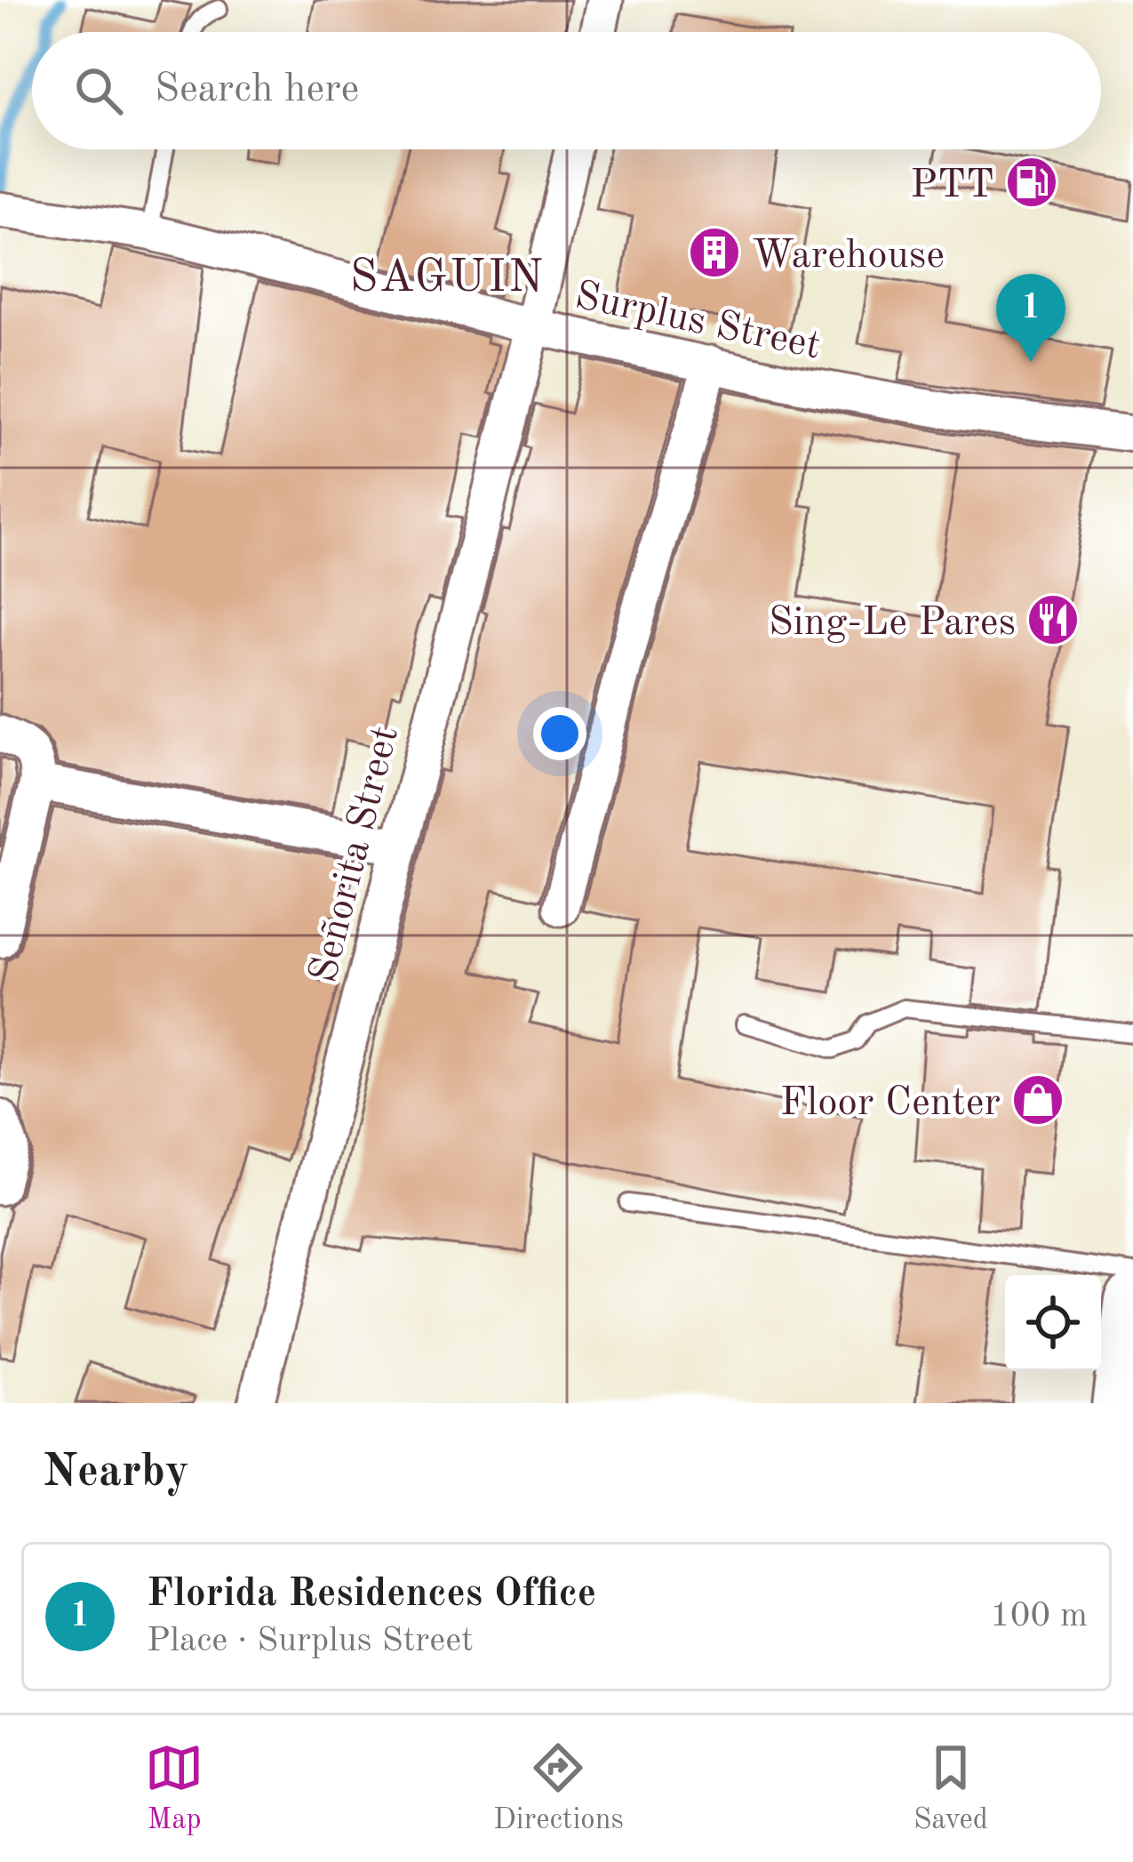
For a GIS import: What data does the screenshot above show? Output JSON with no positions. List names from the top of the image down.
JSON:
{
  "streets": {
    "street": ["Surplus Street", "Señorita Street"]
  },
  "crossings": [
    ["Surplus Street", "Señorita Street"]
  ],
  "districts": ["SAGUIN"],
  "places": {
    "fuel station": ["PTT"],
    "building": ["Warehouse"],
    "restaurant": ["Sing-Le Pares"],
    "shop": ["Floor Center"]
  },
  "page": {
    "search": "Search here",
    "pins": "1",
    "heading": "Nearby",
    "list": [
      {
        "mark": "1",
        "name": "Florida Residences Office",
        "note": "Place · Surplus Street",
        "value": "100 m"
      }
    ],
    "nav": ["Map", "Directions", "Saved"]
  }
}
